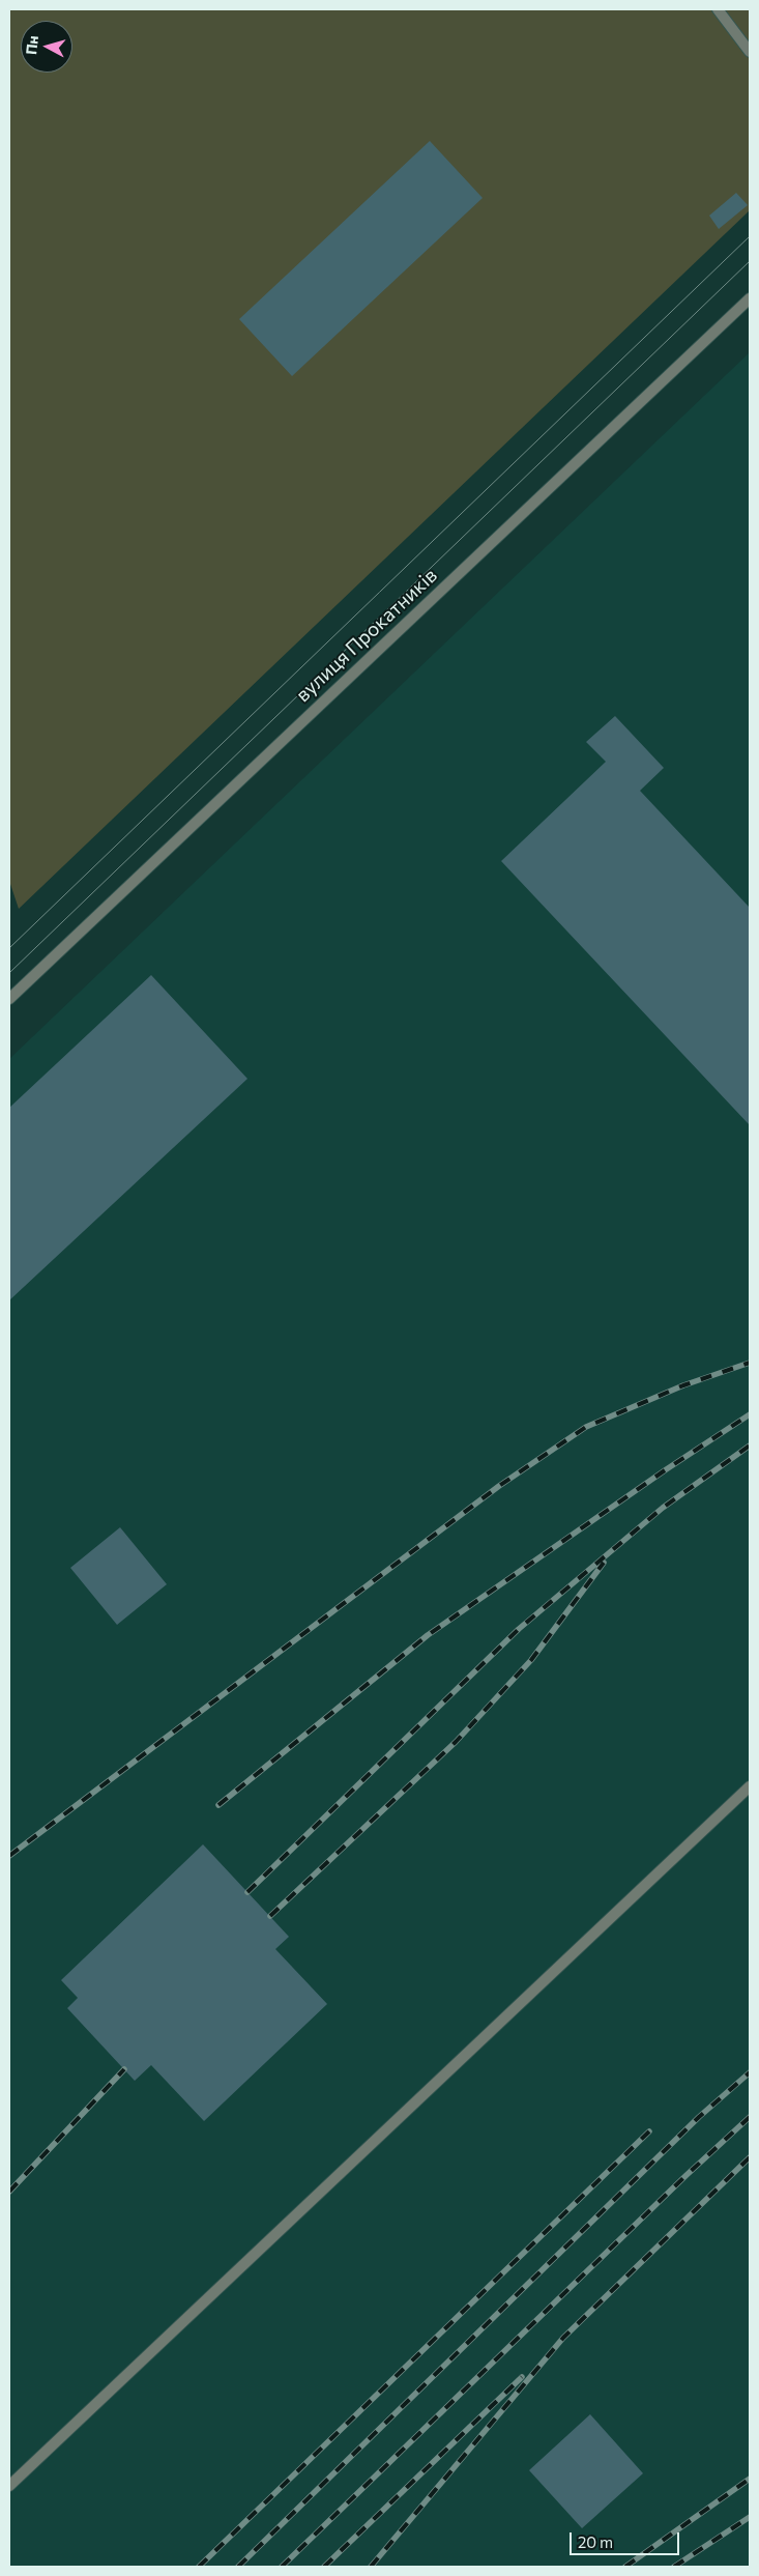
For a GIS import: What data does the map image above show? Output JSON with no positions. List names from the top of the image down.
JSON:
{
  "streets": {
    "street": ["вулиця Прокатників"]
  },
  "scale_bar": "20 m",
  "north": "left"
}
